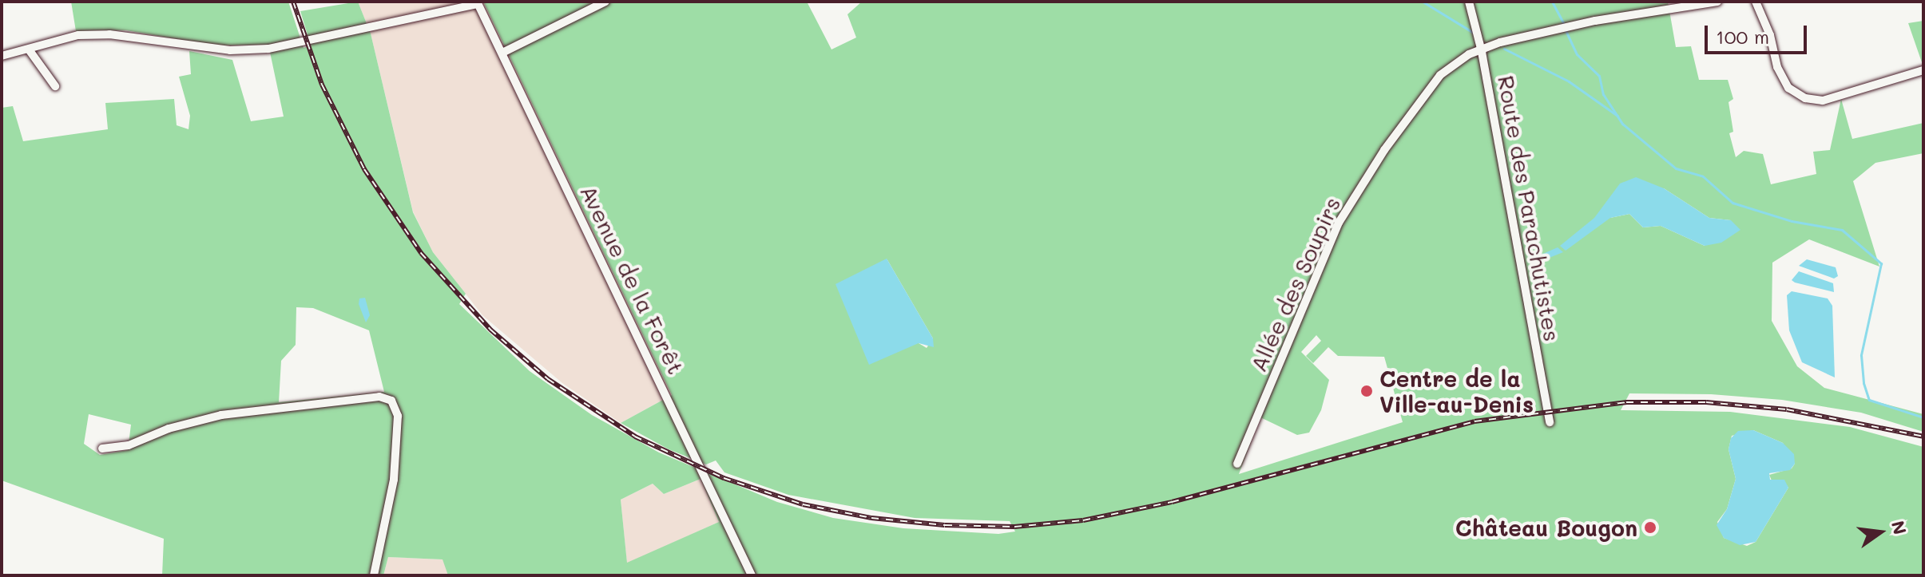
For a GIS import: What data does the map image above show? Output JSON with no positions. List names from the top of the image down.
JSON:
{
  "streets": {
    "street": ["Route des Parachutistes", "Avenue de la Forêt", "Allée des Soupirs"]
  },
  "crossings": [
    ["Route des Parachutistes", "Allée des Soupirs"]
  ],
  "places": ["Centre de la Ville-au-Denis", "Château Bougon"],
  "scale_bar": "100 m",
  "north": "right"
}
